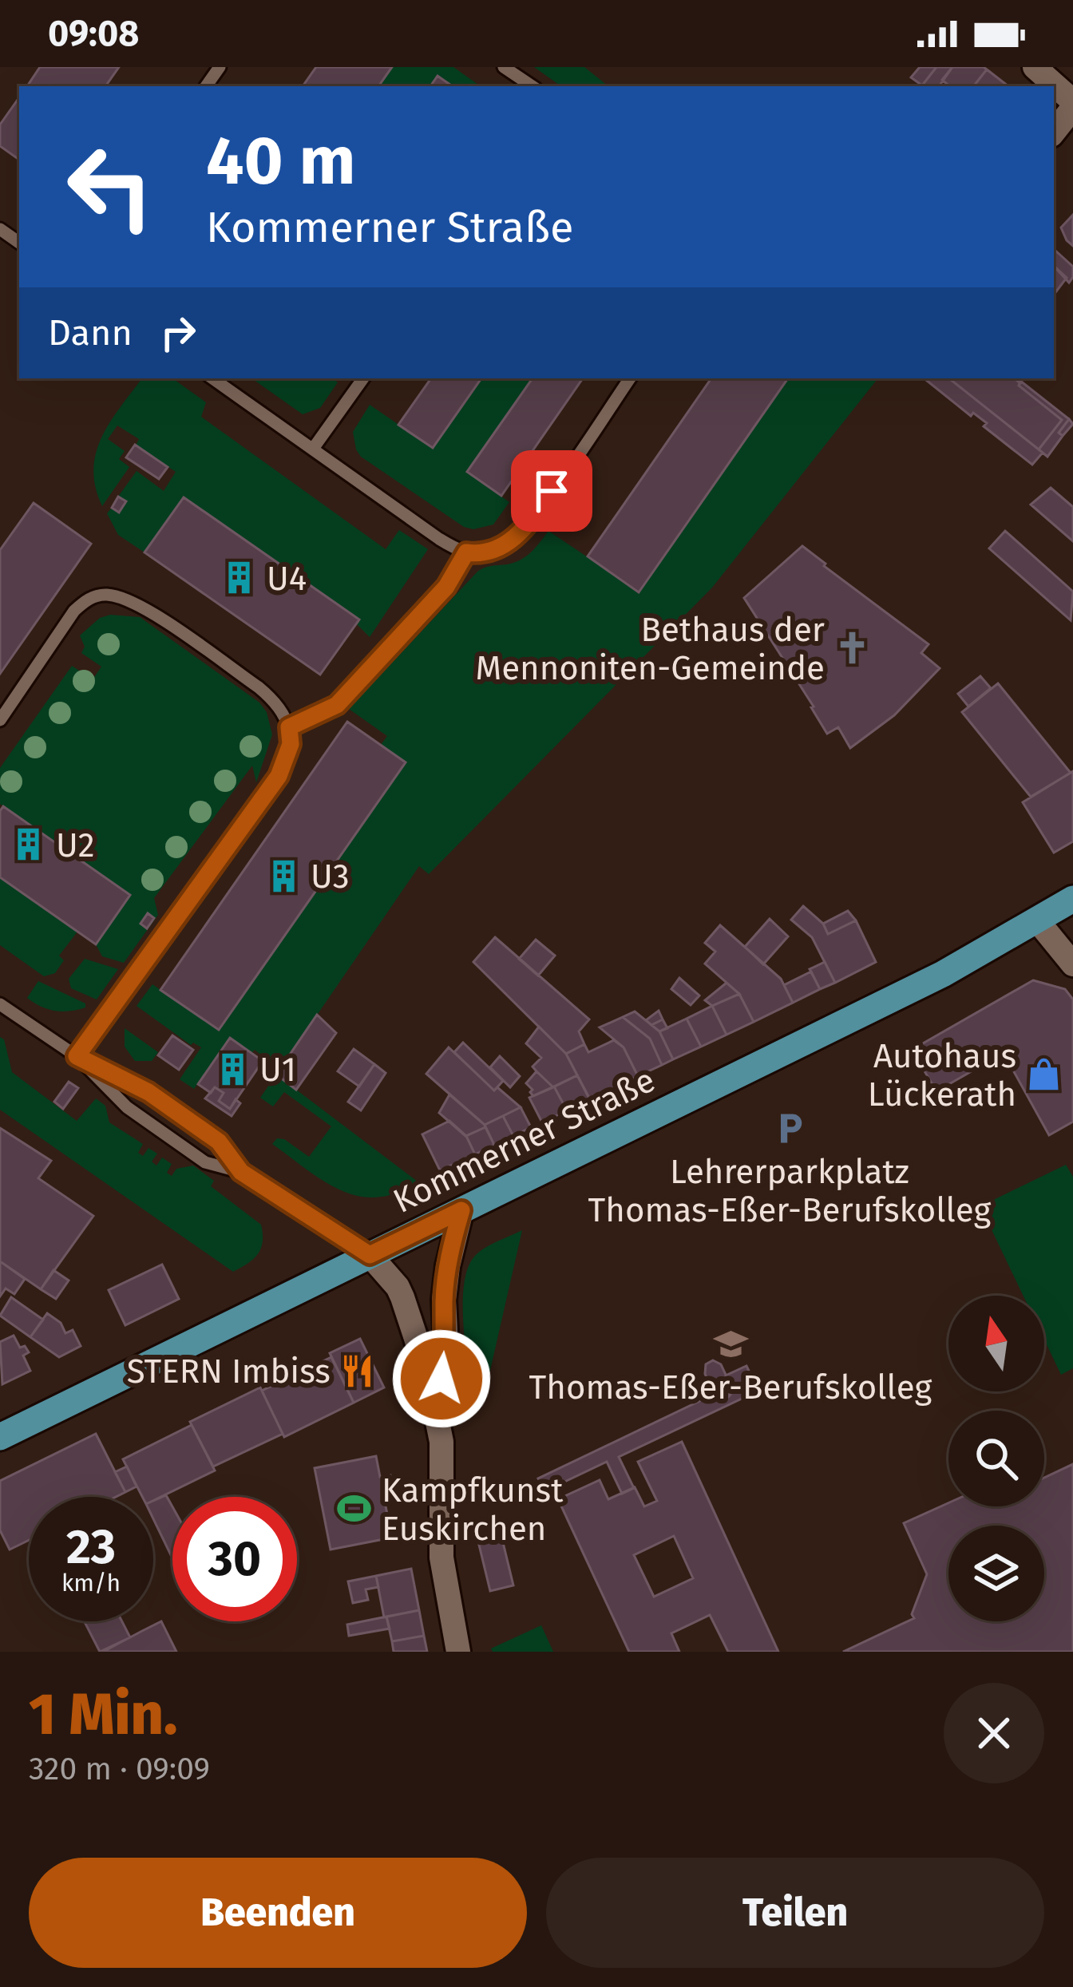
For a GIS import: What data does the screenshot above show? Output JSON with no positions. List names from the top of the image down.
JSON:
{
  "streets": {
    "main road": ["Kommerner Straße"]
  },
  "places": {
    "building": [
      "U4",
      "U2",
      "U3",
      "U1"
    ],
    "church": ["Bethaus der Mennoniten-Gemeinde"],
    "shop": ["Autohaus Lückerath"],
    "parking": ["Lehrerparkplatz Thomas-Eßer-Berufskolleg"],
    "school or university": ["Thomas-Eßer-Berufskolleg"],
    "restaurant": ["STERN Imbiss"],
    "sports": ["Kampfkunst Euskirchen"]
  },
  "north": "top",
  "page": {
    "status": "09:08",
    "turn": ["40 m", "Kommerner Straße"],
    "then": "Dann",
    "speed": "23 km/h",
    "limit": "30",
    "heading": ["1 Min.", "320 m · 09:09"],
    "buttons": ["Beenden", "Teilen"]
  }
}
